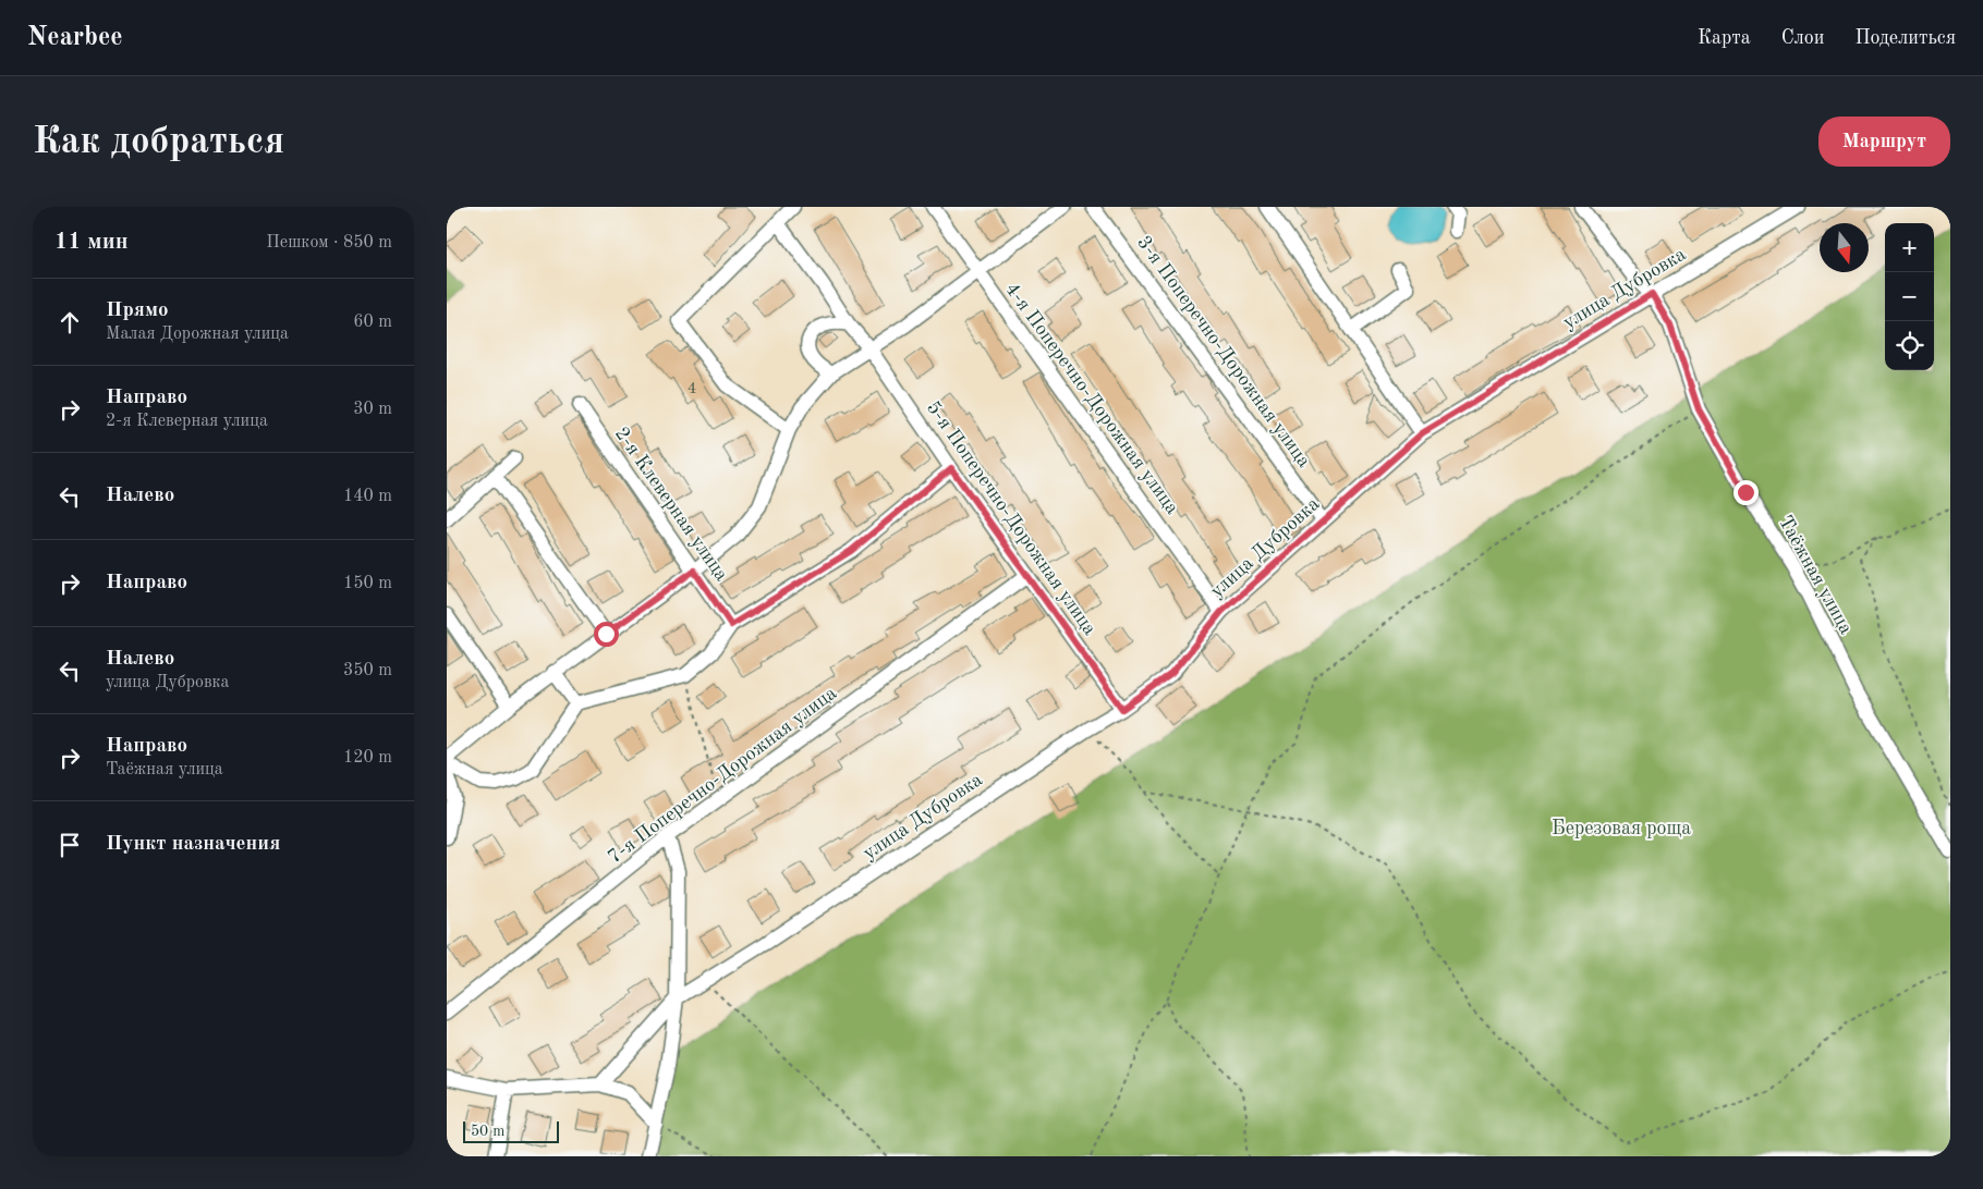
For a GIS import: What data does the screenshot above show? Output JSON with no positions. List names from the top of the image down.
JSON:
{
  "streets": {
    "street": [
      "улица Дубровка",
      "3-я Поперечно-Дорожная улица",
      "4-я Поперечно-Дорожная улица",
      "2-я Клеверная улица",
      "5-я Поперечно-Дорожная улица",
      "Таёжная улица",
      "7-я Поперечно-Дорожная улица"
    ]
  },
  "crossings": [
    ["улица Дубровка", "3-я Поперечно-Дорожная улица"],
    ["улица Дубровка", "4-я Поперечно-Дорожная улица"],
    ["улица Дубровка", "5-я Поперечно-Дорожная улица"],
    ["улица Дубровка", "Таёжная улица"],
    ["5-я Поперечно-Дорожная улица", "7-я Поперечно-Дорожная улица"]
  ],
  "parks": ["Березовая роща"],
  "house_numbers": ["4"],
  "scale_bar": "50 m",
  "north": "bottom",
  "page": {
    "header": "Nearbee",
    "nav": ["Карта", "Слои", "Поделиться"],
    "buttons": "Маршрут",
    "title": "Как добраться",
    "heading": ["11 мин", "Пешком · 850 m"],
    "map_buttons": ["+", "−"],
    "list": [
      ["Прямо", "Малая Дорожная улица", "60 m"],
      ["Направо", "2-я Клеверная улица", "30 m"],
      ["Налево", "140 m"],
      ["Направо", "150 m"],
      ["Налево", "улица Дубровка", "350 m"],
      ["Направо", "Таёжная улица", "120 m"],
      "Пункт назначения"
    ],
    "scale": "50 m"
  }
}
